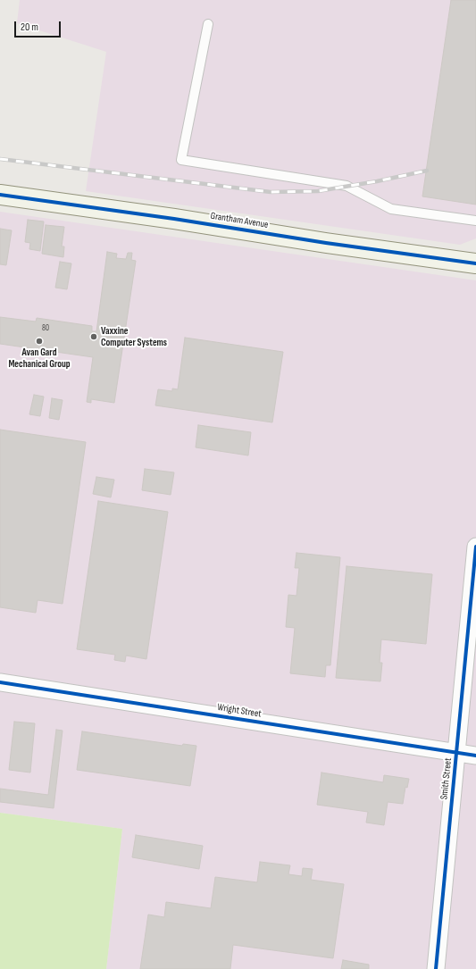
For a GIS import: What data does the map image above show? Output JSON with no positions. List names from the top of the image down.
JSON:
{
  "streets": {
    "street": ["Grantham Avenue", "Wright Street", "Smith Street"]
  },
  "crossings": [
    ["Wright Street", "Smith Street"]
  ],
  "places": ["Vaxxine Computer Systems", "Avan Gard Mechanical Group"],
  "house_numbers": ["80"],
  "scale_bar": "20 m"
}
